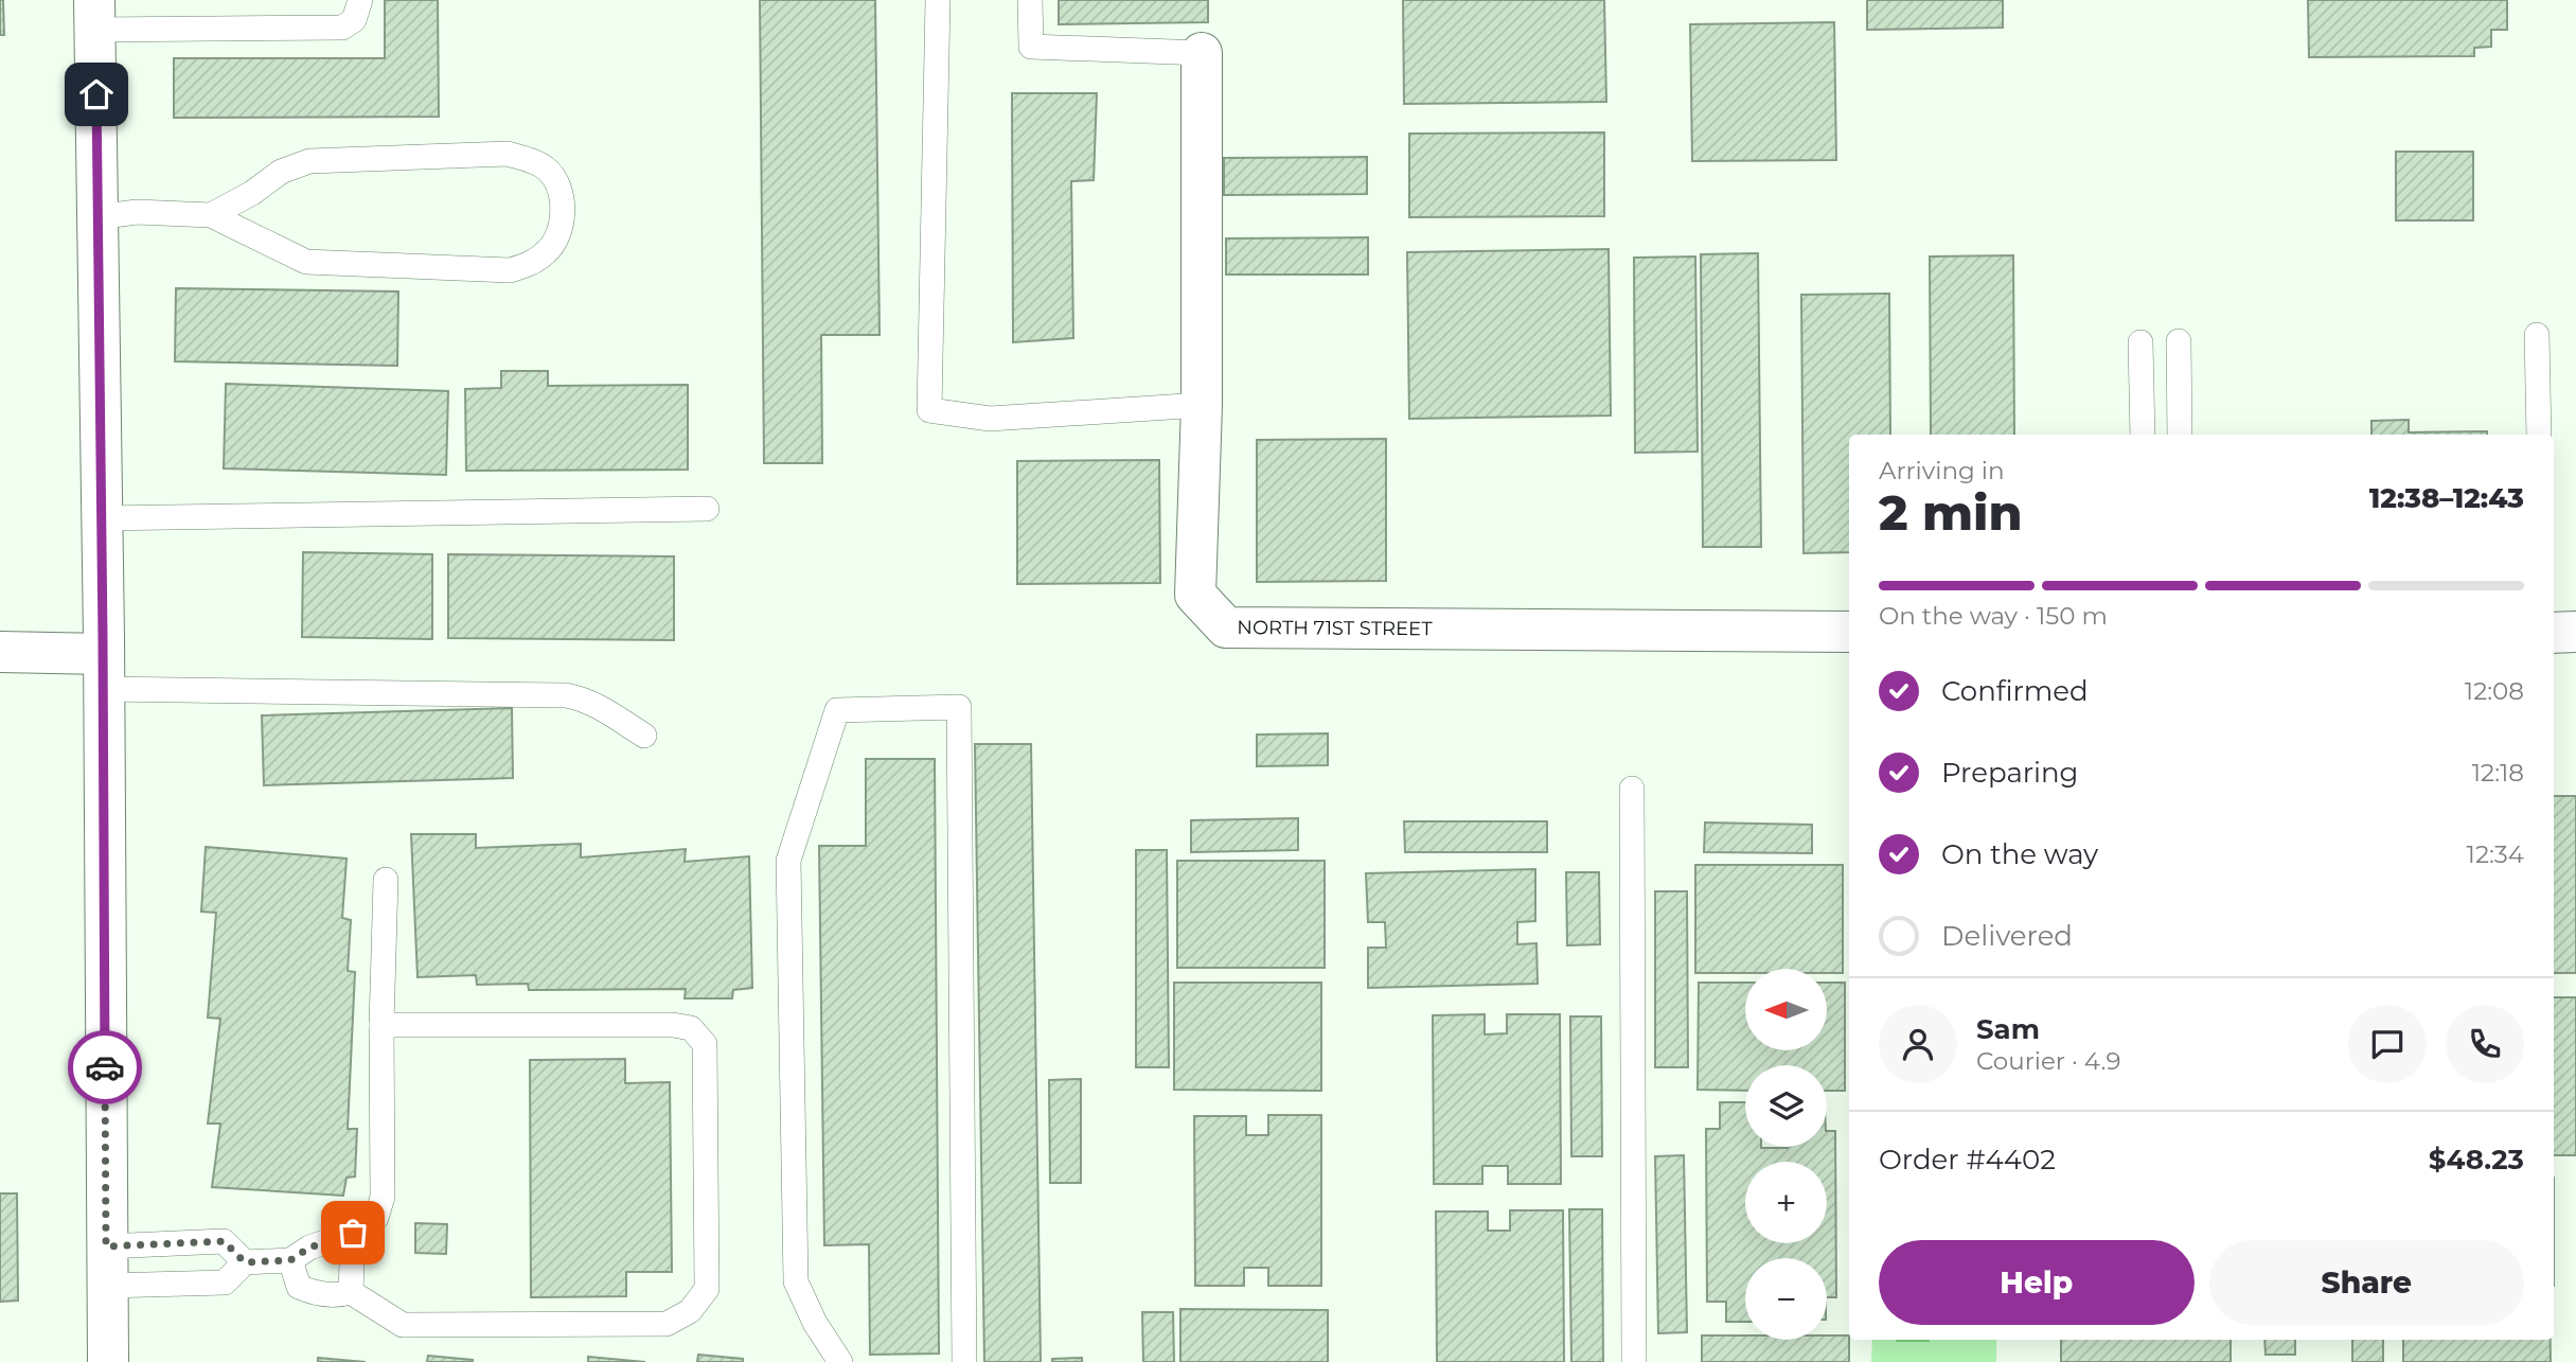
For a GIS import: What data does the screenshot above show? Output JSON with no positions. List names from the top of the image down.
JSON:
{
  "streets": {
    "street": ["NORTH 71ST STREET"]
  },
  "north": "left",
  "page": {
    "heading": ["2 min", "Arriving in", "12:38–12:43"],
    "panel": [
      "Sam",
      "Courier · 4.9",
      "Order #4402",
      "$48.23"
    ],
    "bar": "On the way · 150 m",
    "list": [
      ["Confirmed", "12:08"],
      ["Preparing", "12:18"],
      ["On the way", "12:34"],
      "Delivered"
    ],
    "map_buttons": ["+", "−"],
    "buttons": ["Help", "Share"]
  }
}
